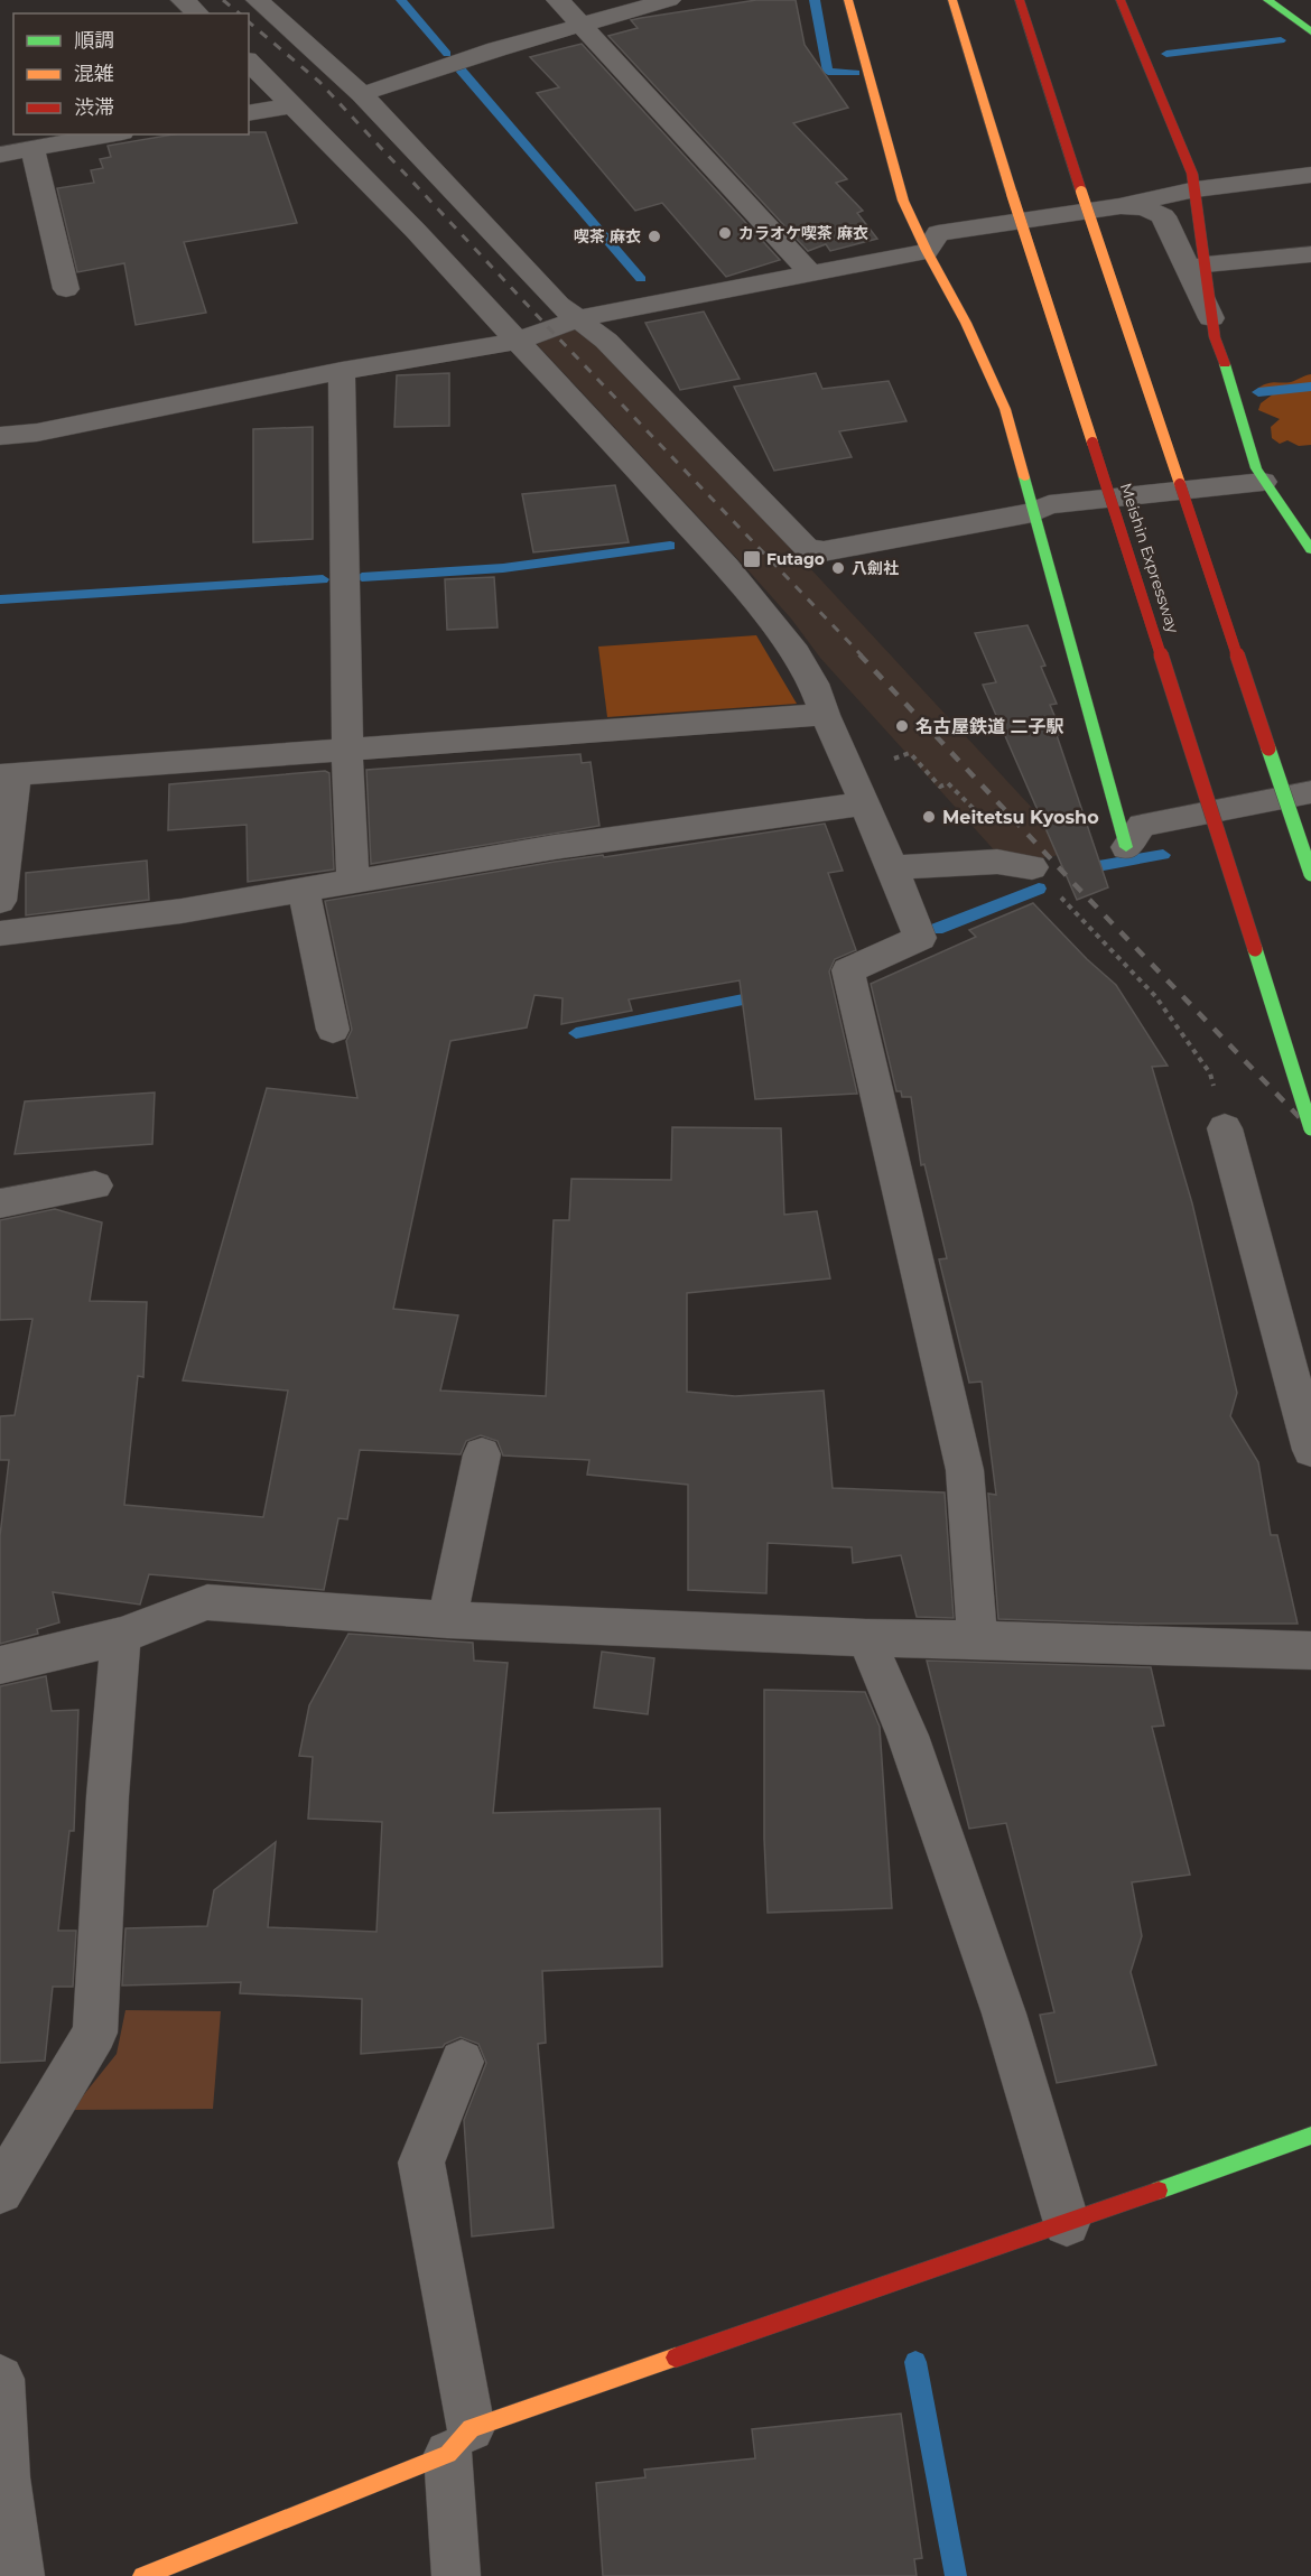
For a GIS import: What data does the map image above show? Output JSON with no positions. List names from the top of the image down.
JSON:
{
  "streets": {
    "main road": ["Meishin Expressway"]
  },
  "places": {
    "other": [
      "カラオケ喫茶 麻衣",
      "喫茶 麻衣",
      "八劍社",
      "名古屋鉄道 二子駅",
      "Meitetsu Kyosho"
    ],
    "transit": ["Futago"]
  },
  "legend": ["順調", "混雑", "渋滞"]
}
